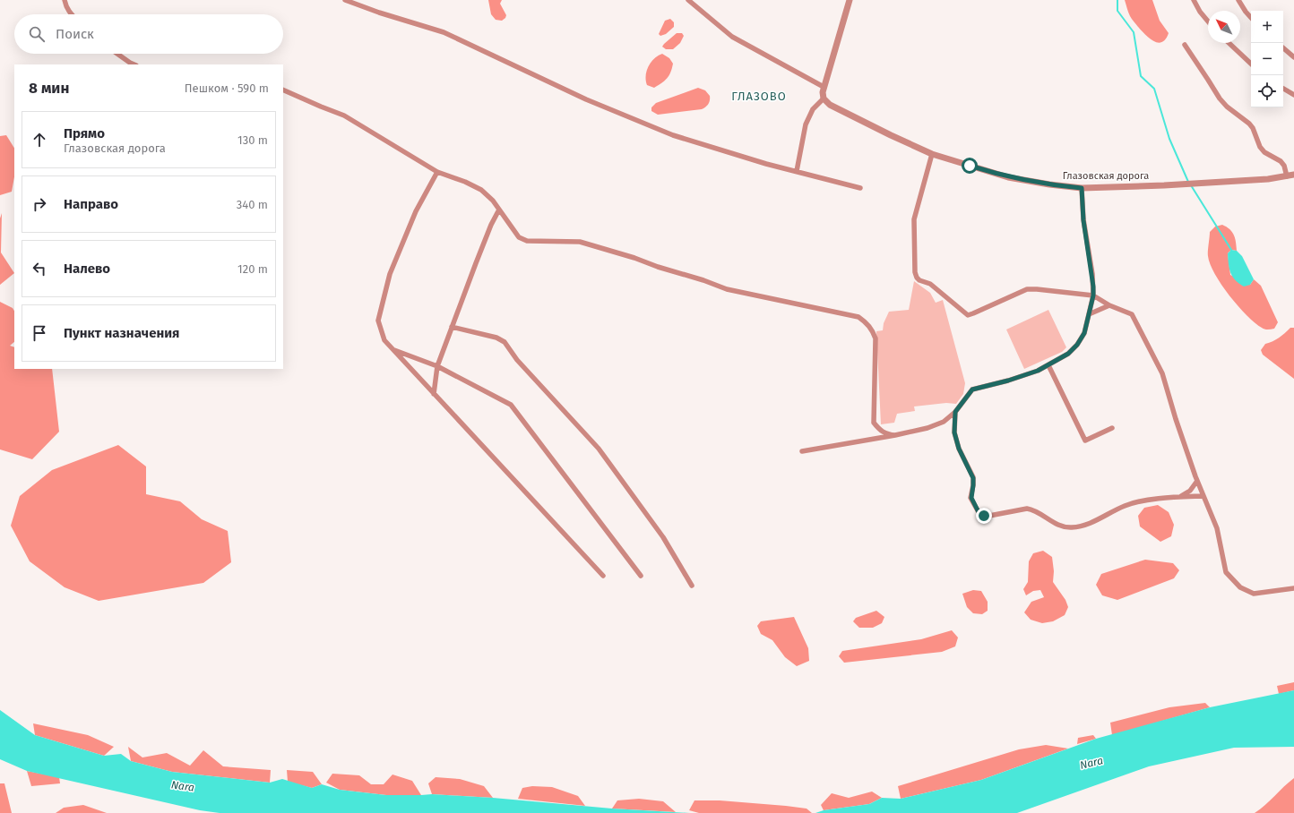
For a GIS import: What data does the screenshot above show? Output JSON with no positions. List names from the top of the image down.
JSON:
{
  "streets": {
    "street": ["Глазовская дорога"]
  },
  "districts": ["ГЛАЗОВО"],
  "water": ["Nara"],
  "north": "top left",
  "page": {
    "map_buttons": ["+", "−"],
    "search": "Поиск",
    "heading": ["8 мин", "Пешком · 590 m"],
    "list": [
      ["Прямо", "Глазовская дорога", "130 m"],
      ["Направо", "340 m"],
      ["Налево", "120 m"],
      "Пункт назначения"
    ]
  }
}
